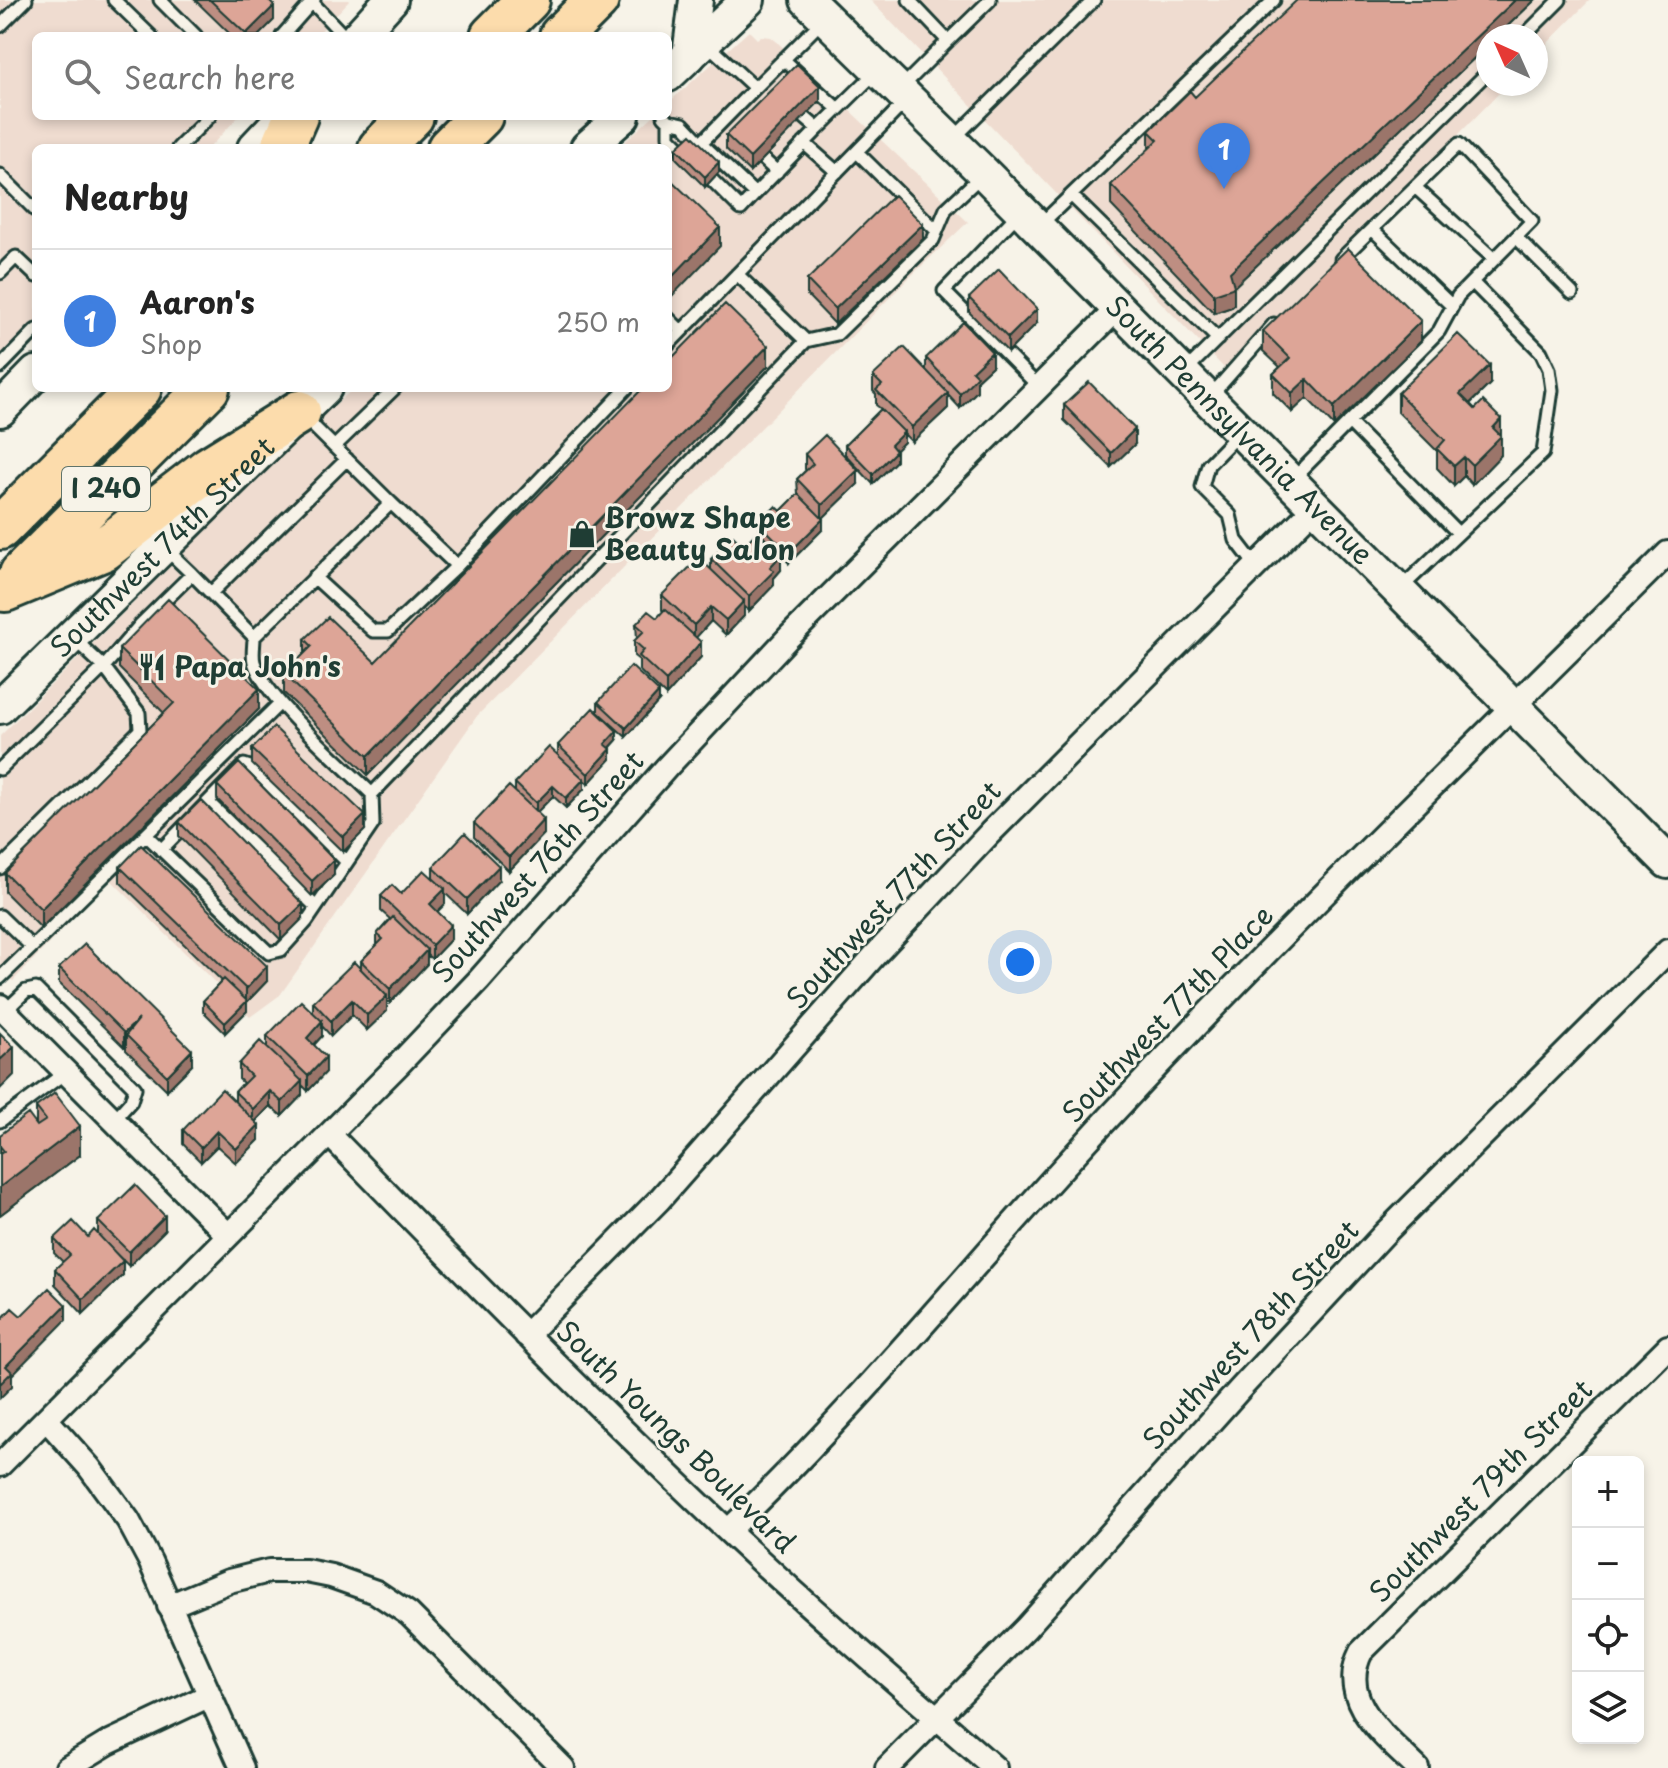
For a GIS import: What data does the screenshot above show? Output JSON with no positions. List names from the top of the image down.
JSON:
{
  "streets": {
    "highway": ["I 240"],
    "main road": ["South Pennsylvania Avenue", "Southwest 74th Street"],
    "street": [
      "Southwest 76th Street",
      "Southwest 77th Street",
      "Southwest 77th Place",
      "Southwest 78th Street",
      "South Youngs Boulevard",
      "Southwest 79th Street"
    ]
  },
  "crossings": [
    ["South Pennsylvania Avenue", "Southwest 76th Street"],
    ["South Pennsylvania Avenue", "Southwest 77th Street"],
    ["South Pennsylvania Avenue", "Southwest 77th Place"],
    ["Southwest 76th Street", "South Youngs Boulevard"],
    ["Southwest 77th Street", "South Youngs Boulevard"],
    ["Southwest 77th Place", "South Youngs Boulevard"],
    ["Southwest 78th Street", "South Youngs Boulevard"]
  ],
  "places": {
    "shop": ["Browz Shape Beauty Salon"],
    "restaurant": ["Papa John's"]
  },
  "north": "top left",
  "page": {
    "search": "Search here",
    "pins": "1",
    "heading": "Nearby",
    "list": [
      {
        "mark": "1",
        "name": "Aaron's",
        "note": "Shop",
        "value": "250 m"
      }
    ],
    "map_buttons": ["+", "−"]
  }
}
